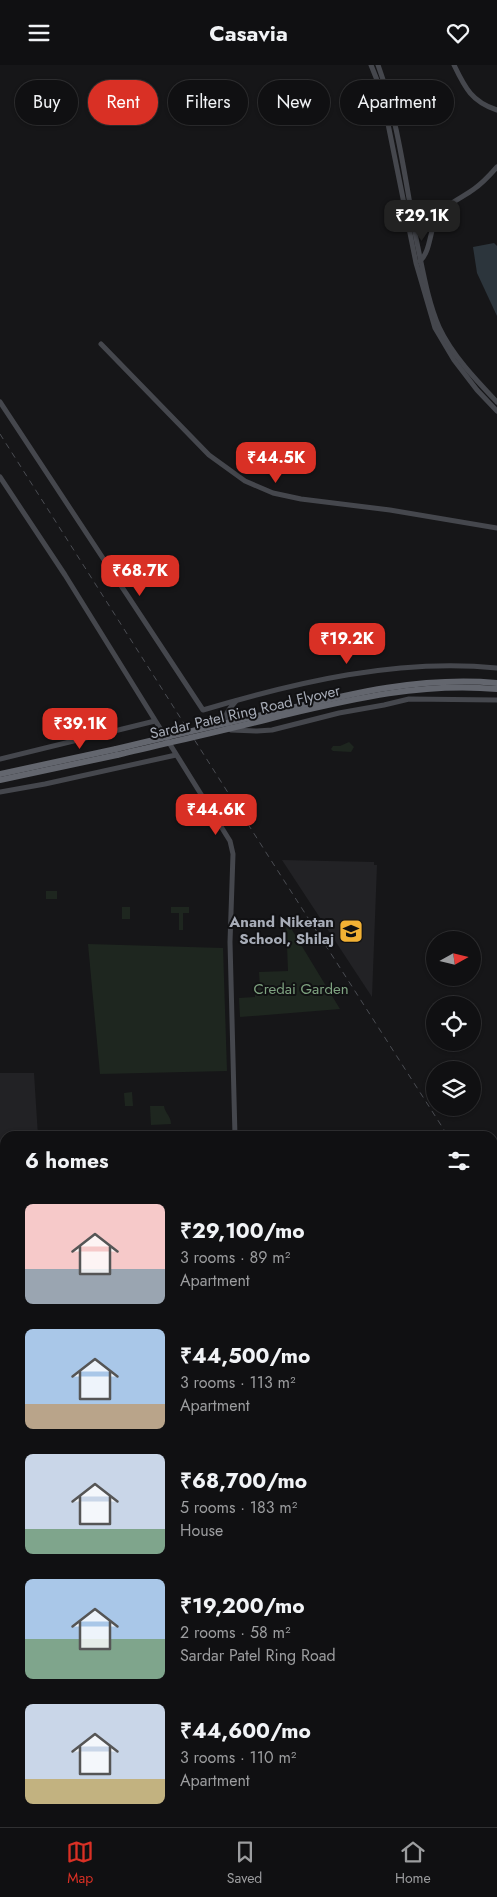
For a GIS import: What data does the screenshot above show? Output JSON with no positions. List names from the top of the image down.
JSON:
{
  "streets": {
    "highway": ["Sardar Patel Ring Road Flyover"]
  },
  "parks": ["Credai Garden"],
  "places": {
    "school or university": ["Anand Niketan School, Shilaj"]
  },
  "north": "right",
  "page": {
    "header": "Casavia",
    "chip": [
      "Buy",
      "Rent",
      "Filters",
      "New",
      "Apartment"
    ],
    "price": [
      "₹29.1K",
      "₹44.5K",
      "₹68.7K",
      "₹19.2K",
      "₹39.1K",
      "₹44.6K"
    ],
    "heading": "6 homes",
    "list": [
      {
        "name": "₹29,100/mo",
        "note": "3 rooms · 89 m² · Apartment"
      },
      {
        "name": "₹44,500/mo",
        "note": "3 rooms · 113 m² · Apartment"
      },
      {
        "name": "₹68,700/mo",
        "note": "5 rooms · 183 m² · House"
      },
      {
        "name": "₹19,200/mo",
        "note": "2 rooms · 58 m² · Sardar Patel Ring Road"
      },
      {
        "name": "₹44,600/mo",
        "note": "3 rooms · 110 m² · Apartment"
      }
    ],
    "tabs": ["Map", "Saved", "Home"]
  }
}
